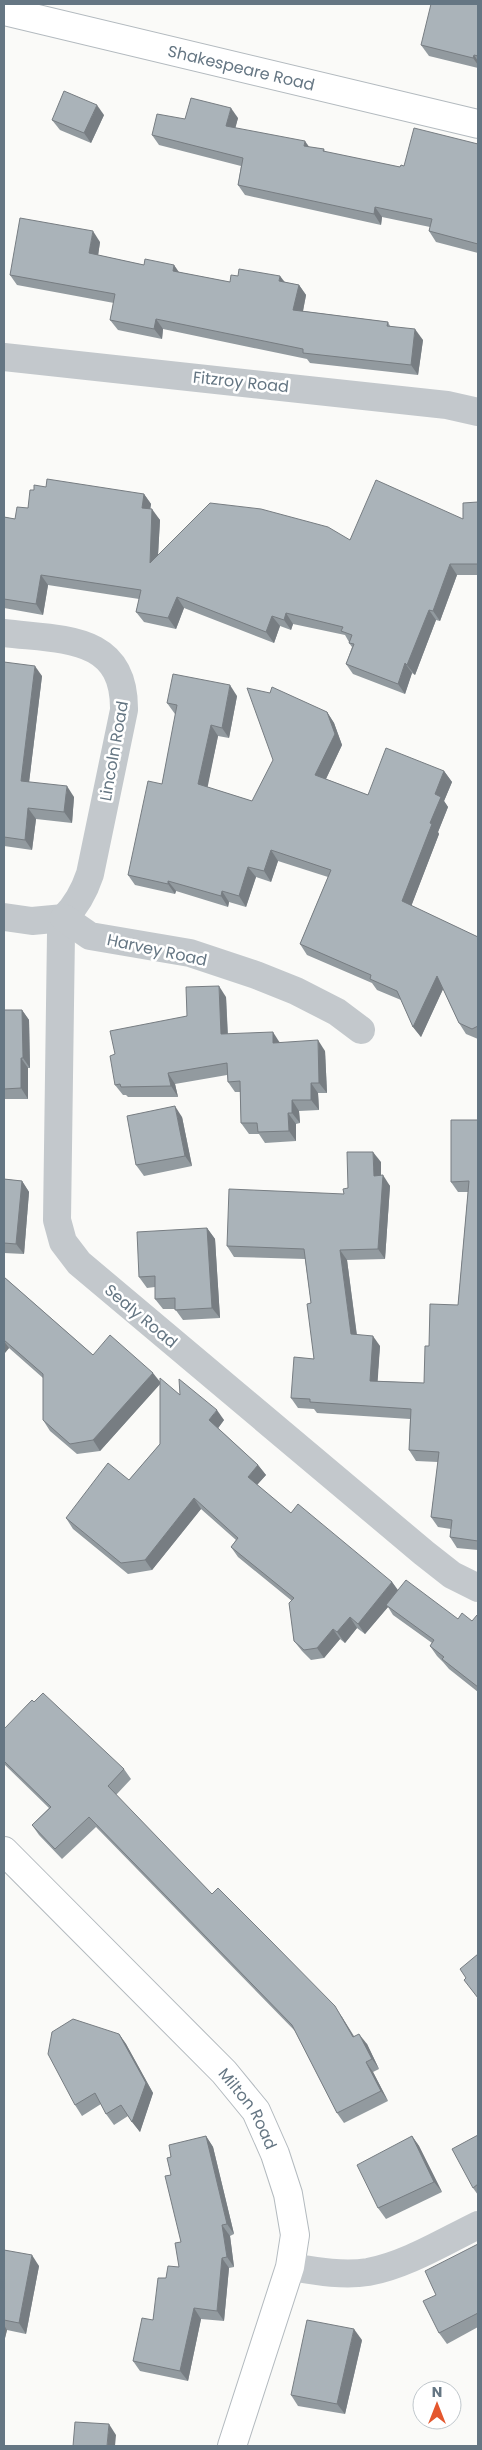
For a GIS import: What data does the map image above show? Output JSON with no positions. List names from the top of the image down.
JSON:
{
  "streets": {
    "street": [
      "Shakespeare Road",
      "Fitzroy Road",
      "Lincoln Road",
      "Harvey Road",
      "Sealy Road",
      "Milton Road"
    ]
  },
  "crossings": [
    ["Lincoln Road", "Harvey Road"],
    ["Lincoln Road", "Sealy Road"],
    ["Harvey Road", "Sealy Road"]
  ],
  "north": "top"
}
